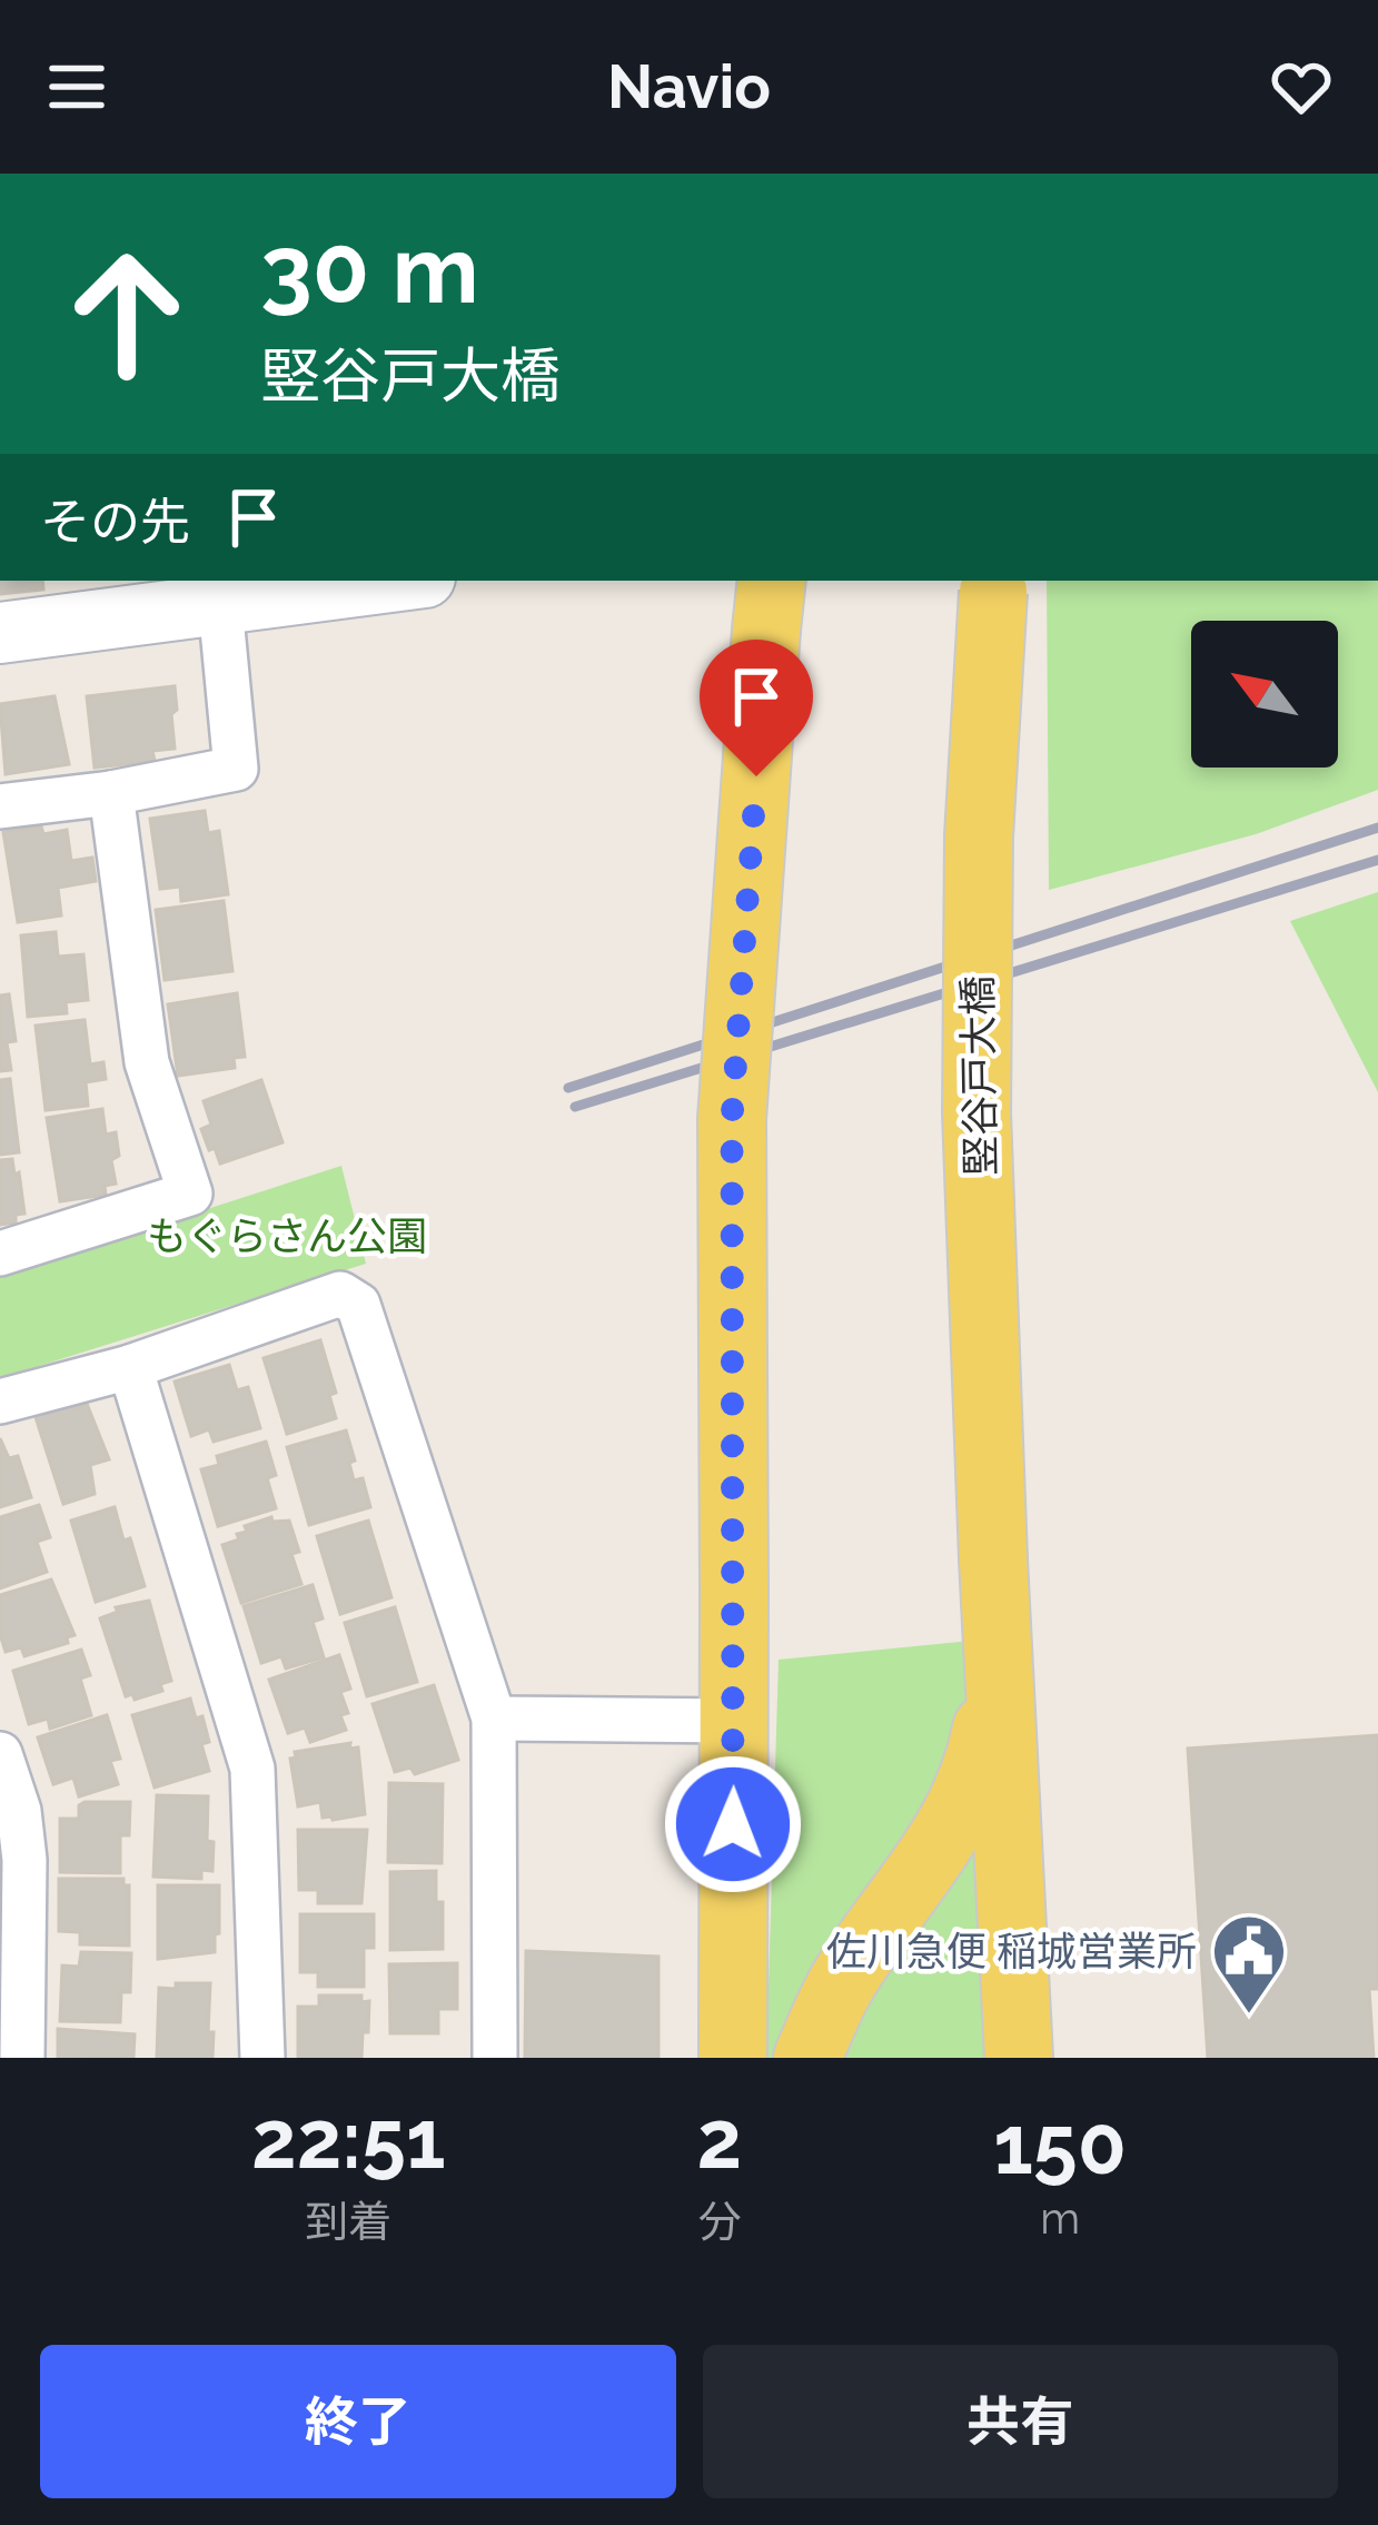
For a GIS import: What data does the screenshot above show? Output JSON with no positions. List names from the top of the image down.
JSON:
{
  "streets": {
    "main road": ["竪谷戸大橋"]
  },
  "parks": ["もぐらさん公園"],
  "places": {
    "public building": ["佐川急便 稲城営業所"]
  },
  "north": "top left",
  "page": {
    "header": "Navio",
    "turn": ["30 m", "竪谷戸大橋"],
    "then": "その先",
    "eta": [
      "22:51",
      "到着",
      "2",
      "分",
      "150",
      "m"
    ],
    "buttons": ["終了", "共有"]
  }
}
